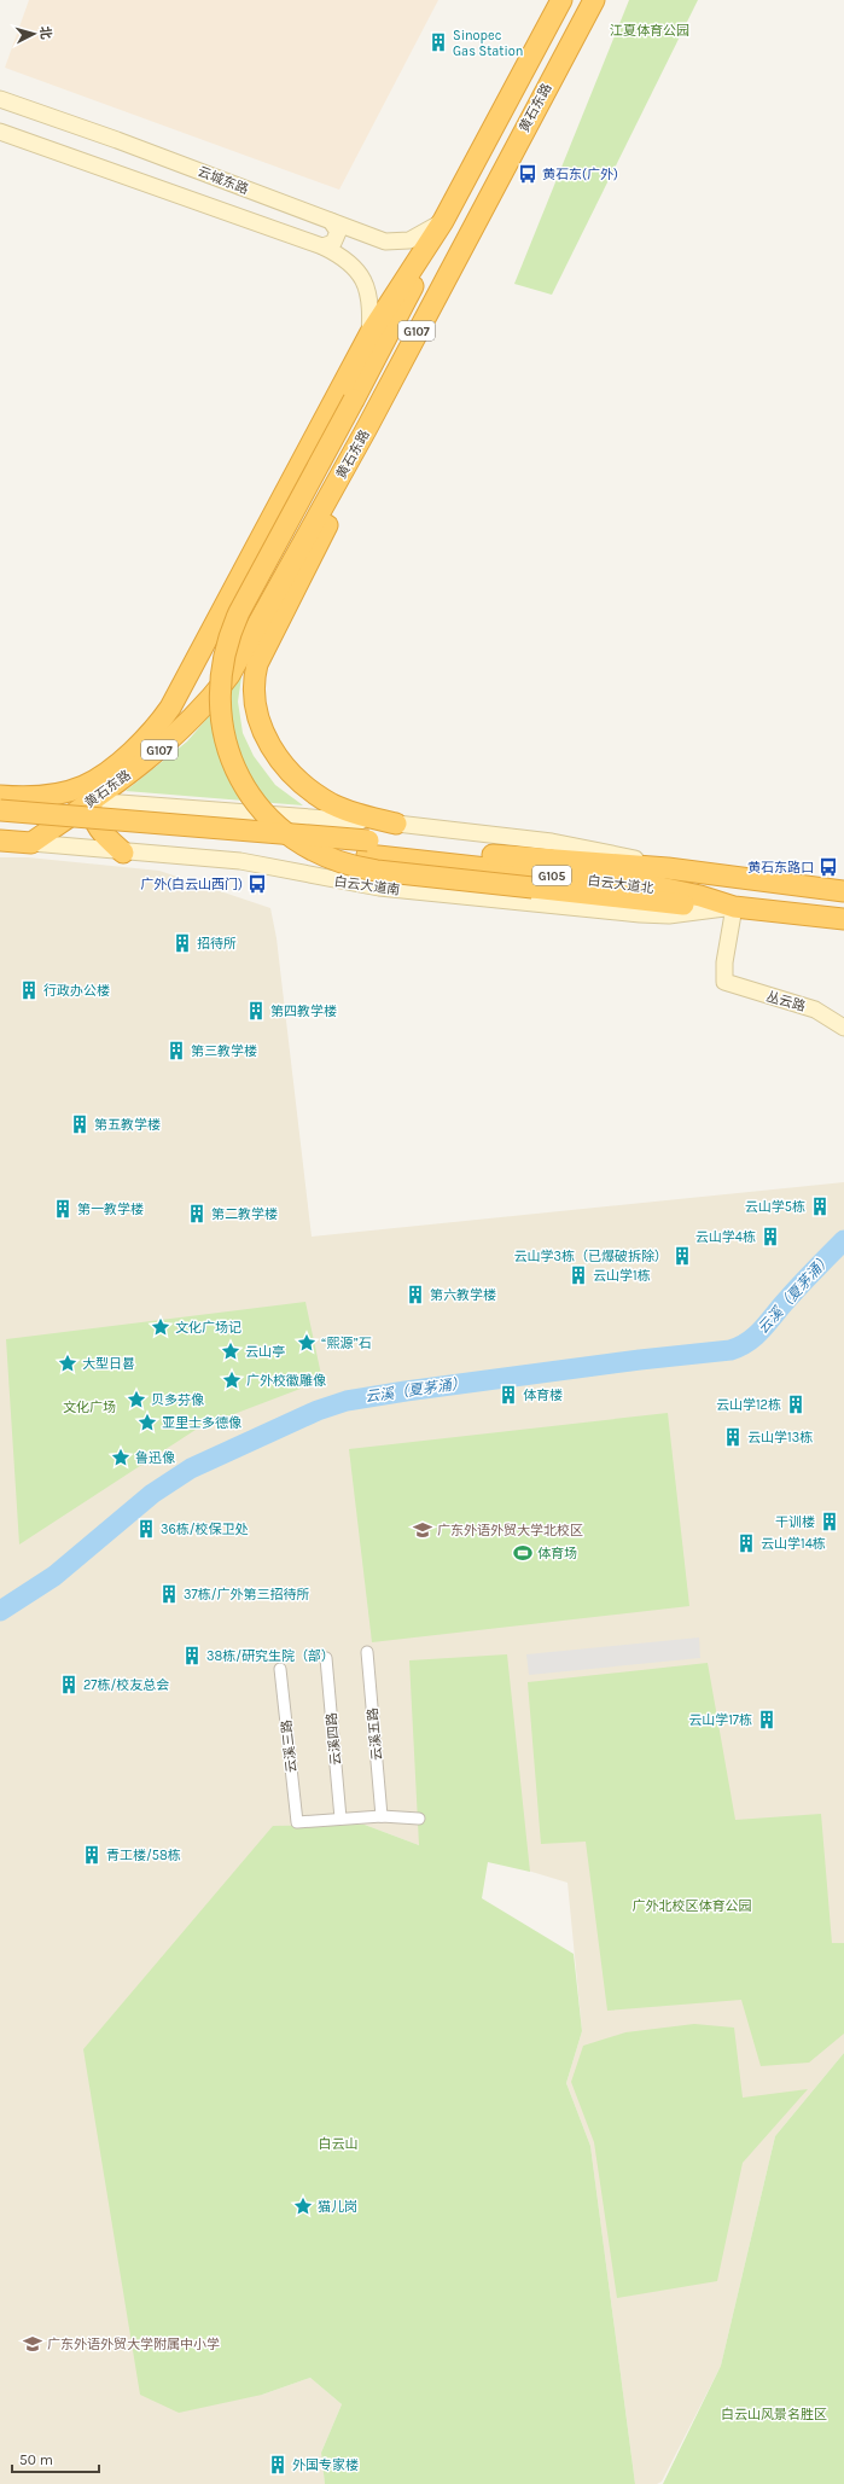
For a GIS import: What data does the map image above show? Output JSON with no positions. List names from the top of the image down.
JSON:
{
  "streets": {
    "highway": [
      "黄石东路",
      "G107",
      "G105",
      "白云大道北",
      "白云大道南"
    ],
    "main road": ["云城东路", "丛云路"],
    "street": ["云溪五路", "云溪四路", "云溪三路"]
  },
  "crossings": [
    ["黄石东路", "云城东路"],
    ["黄石东路", "G107"],
    ["黄石东路", "白云大道南"],
    ["G105", "白云大道北"],
    ["白云大道北", "白云大道南"],
    ["白云大道北", "丛云路"],
    ["白云大道南", "丛云路"],
    ["云溪四路", "云溪三路"]
  ],
  "water": ["云溪（夏茅涌）"],
  "parks": [
    "江夏体育公园",
    "文化广场",
    "广外北校区体育公园",
    "白云山",
    "白云山风景名胜区"
  ],
  "places": {
    "building": [
      "Sinopec Gas Station",
      "招待所",
      "行政办公楼",
      "第四教学楼",
      "第三教学楼",
      "第五教学楼",
      "云山学5栋",
      "第一教学楼",
      "第二教学楼",
      "云山学4栋",
      "云山学3栋（已爆破拆除）",
      "云山学1栋",
      "第六教学楼",
      "体育楼",
      "云山学12栋",
      "云山学13栋",
      "干训楼",
      "36栋/校保卫处",
      "云山学14栋",
      "37栋/广外第三招待所",
      "38栋/研究生院（部）",
      "27栋/校友总会",
      "云山学17栋",
      "青工楼/58栋",
      "外国专家楼"
    ],
    "bus stop": ["黄石东(广外)", "黄石东路口", "广外(白云山西门)"],
    "place": [
      "文化广场记",
      "“熙源”石",
      "云山亭",
      "大型日晷",
      "广外校徽雕像",
      "贝多芬像",
      "亚里士多德像",
      "鲁迅像",
      "猫儿岗"
    ],
    "school or university": ["广东外语外贸大学北校区", "广东外语外贸大学附属中小学"],
    "sports": ["体育场"]
  },
  "scale_bar": "50 m",
  "north": "right"
}
